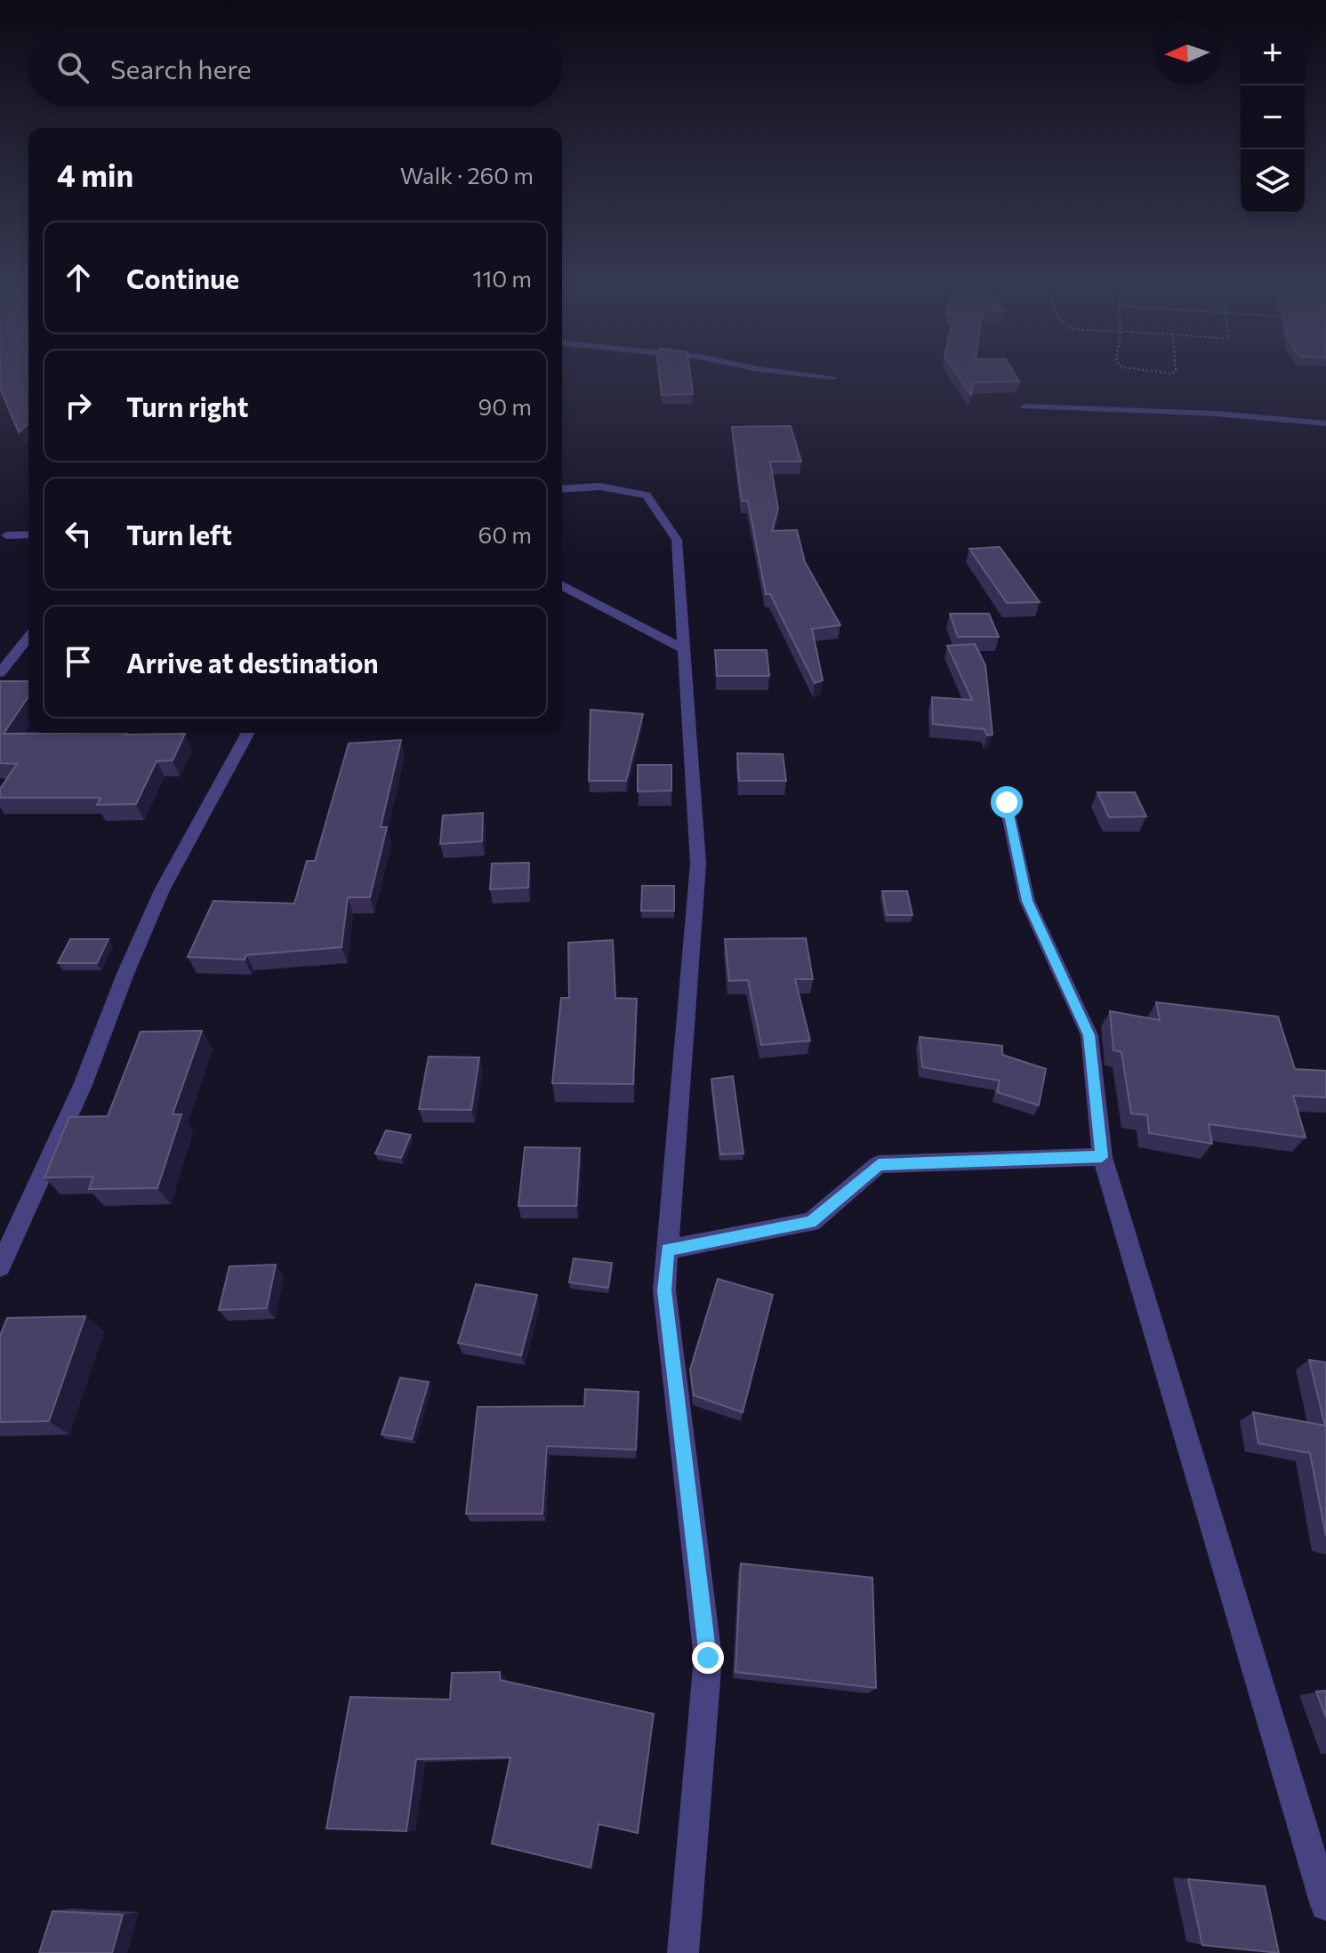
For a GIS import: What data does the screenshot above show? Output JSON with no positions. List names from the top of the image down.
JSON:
{
  "north": "left",
  "page": {
    "map_buttons": ["+", "−"],
    "search": "Search here",
    "heading": ["4 min", "Walk · 260 m"],
    "list": [
      ["Continue", "110 m"],
      ["Turn right", "90 m"],
      ["Turn left", "60 m"],
      "Arrive at destination"
    ]
  }
}
